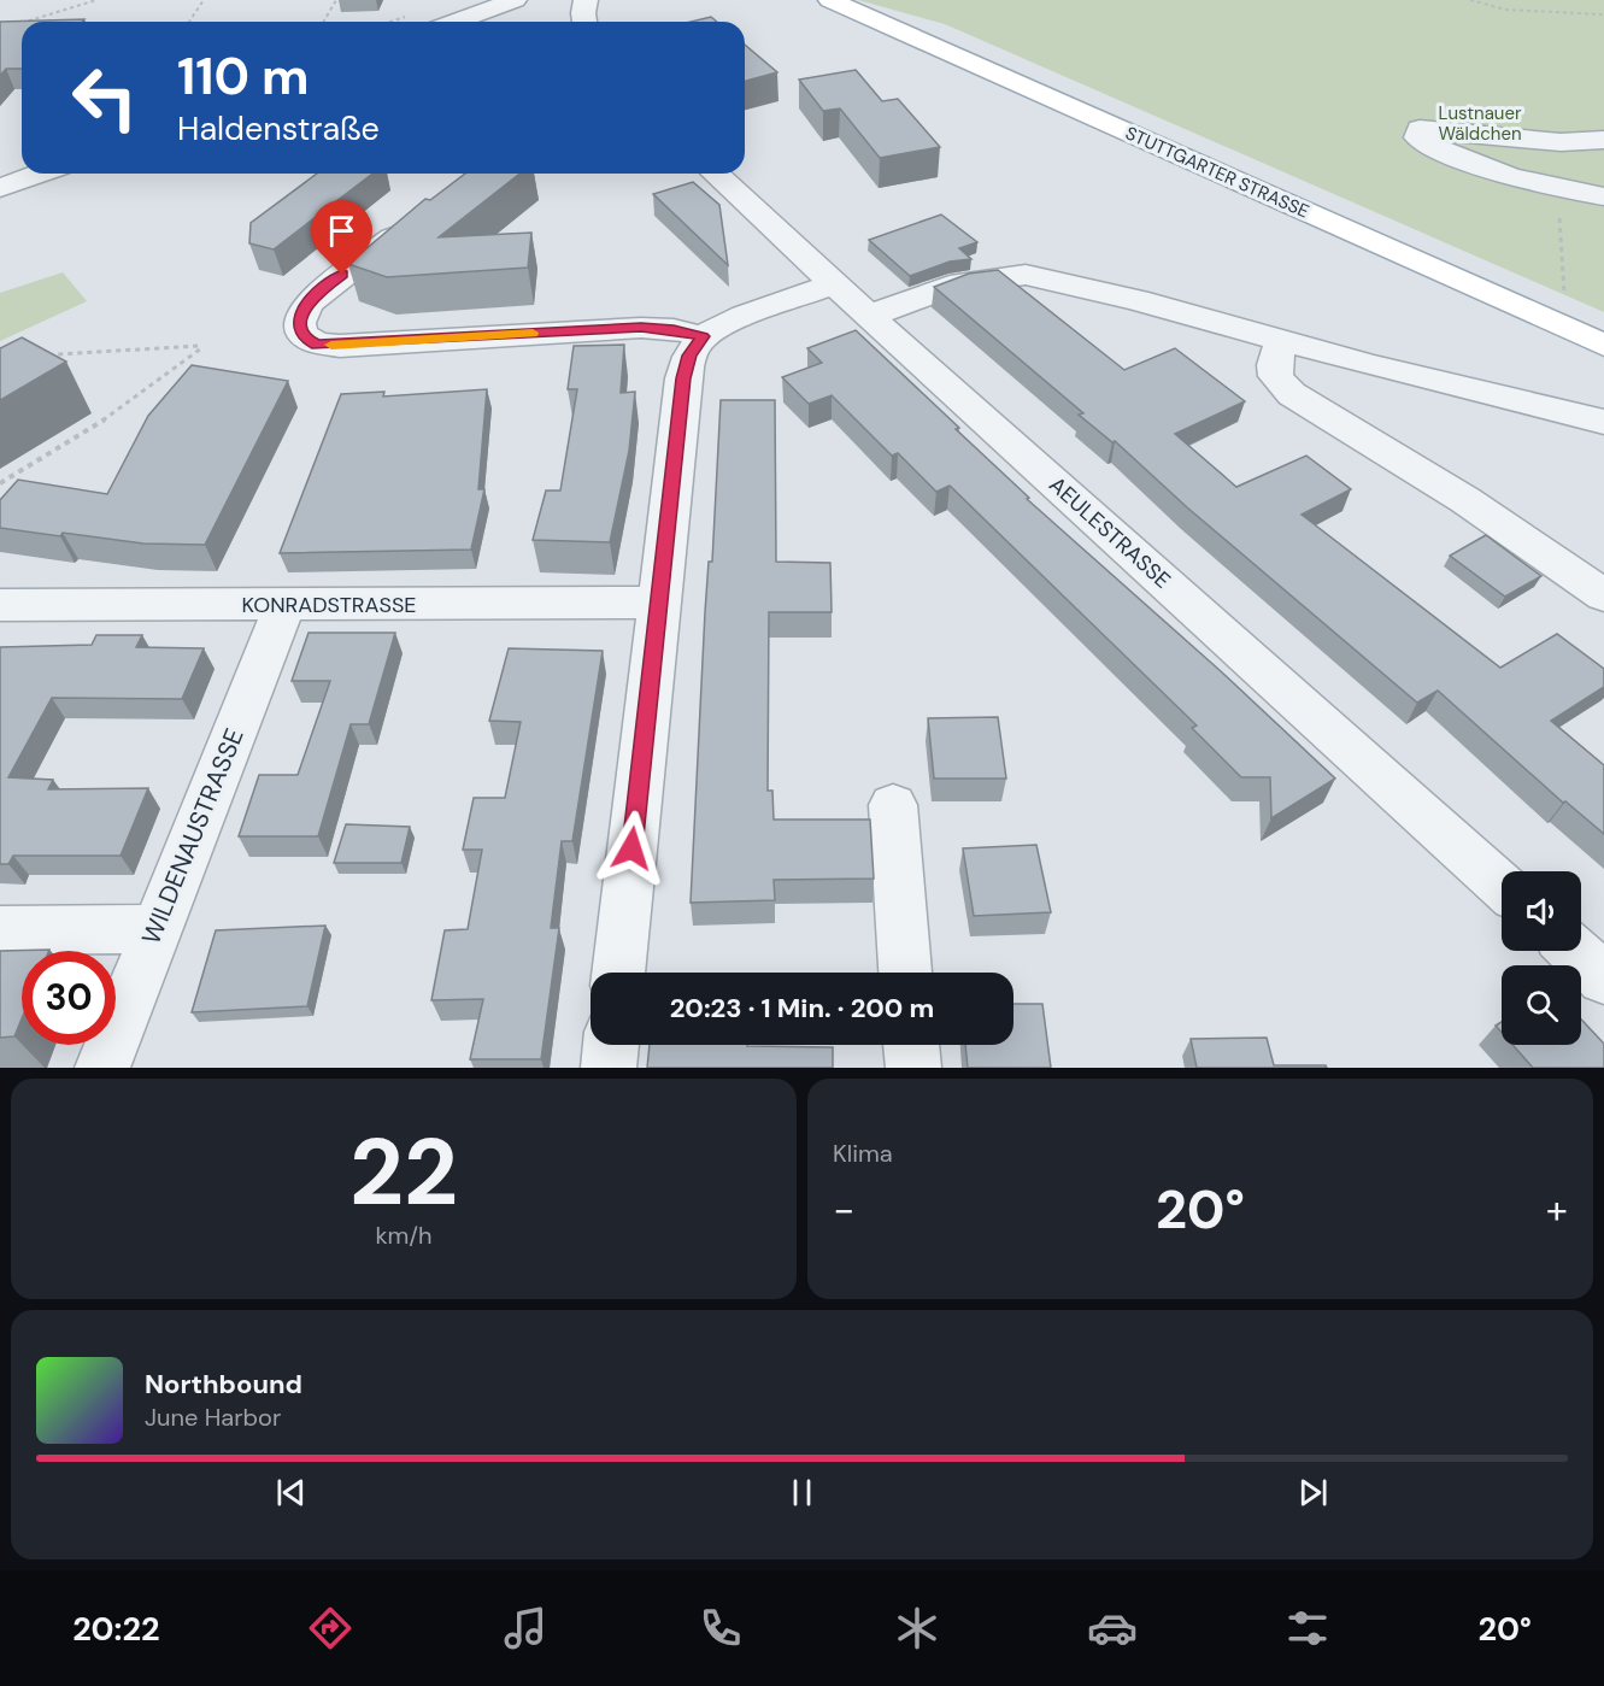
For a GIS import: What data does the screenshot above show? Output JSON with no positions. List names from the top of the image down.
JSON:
{
  "streets": {
    "main road": ["STUTTGARTER STRASSE"],
    "street": ["AEULESTRASSE", "KONRADSTRASSE", "WILDENAUSTRASSE"]
  },
  "crossings": [
    ["KONRADSTRASSE", "WILDENAUSTRASSE"]
  ],
  "parks": ["Lustnauer Wäldchen"],
  "page": {
    "turn": ["110 m", "Haldenstraße"],
    "limit": "30",
    "trip": "20:23 · 1 Min. · 200 m",
    "tile": [
      ["22", "km/h"],
      "Klima"
    ],
    "heat": ["−", "20°", "+"],
    "song": ["Northbound", "June Harbor"],
    "tabs": ["20:22", "20°"]
  }
}
